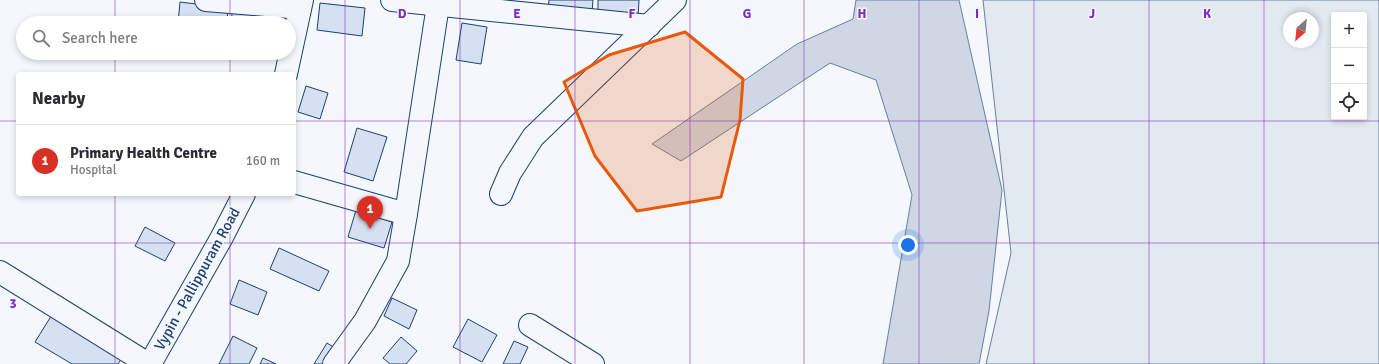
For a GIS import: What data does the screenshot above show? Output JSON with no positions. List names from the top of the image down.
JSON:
{
  "streets": {
    "street": ["Vypin - Pallippuram Road"]
  },
  "north": "bottom left",
  "page": {
    "map_buttons": ["+", "−"],
    "search": "Search here",
    "heading": "Nearby",
    "list": [
      {
        "mark": "1",
        "name": "Primary Health Centre",
        "note": "Hospital",
        "value": "160 m"
      }
    ],
    "pins": "1"
  },
  "grid": {
    "columns": [
      "D",
      "E",
      "F",
      "G",
      "H",
      "I",
      "J",
      "K"
    ],
    "rows": ["3"]
  }
}
